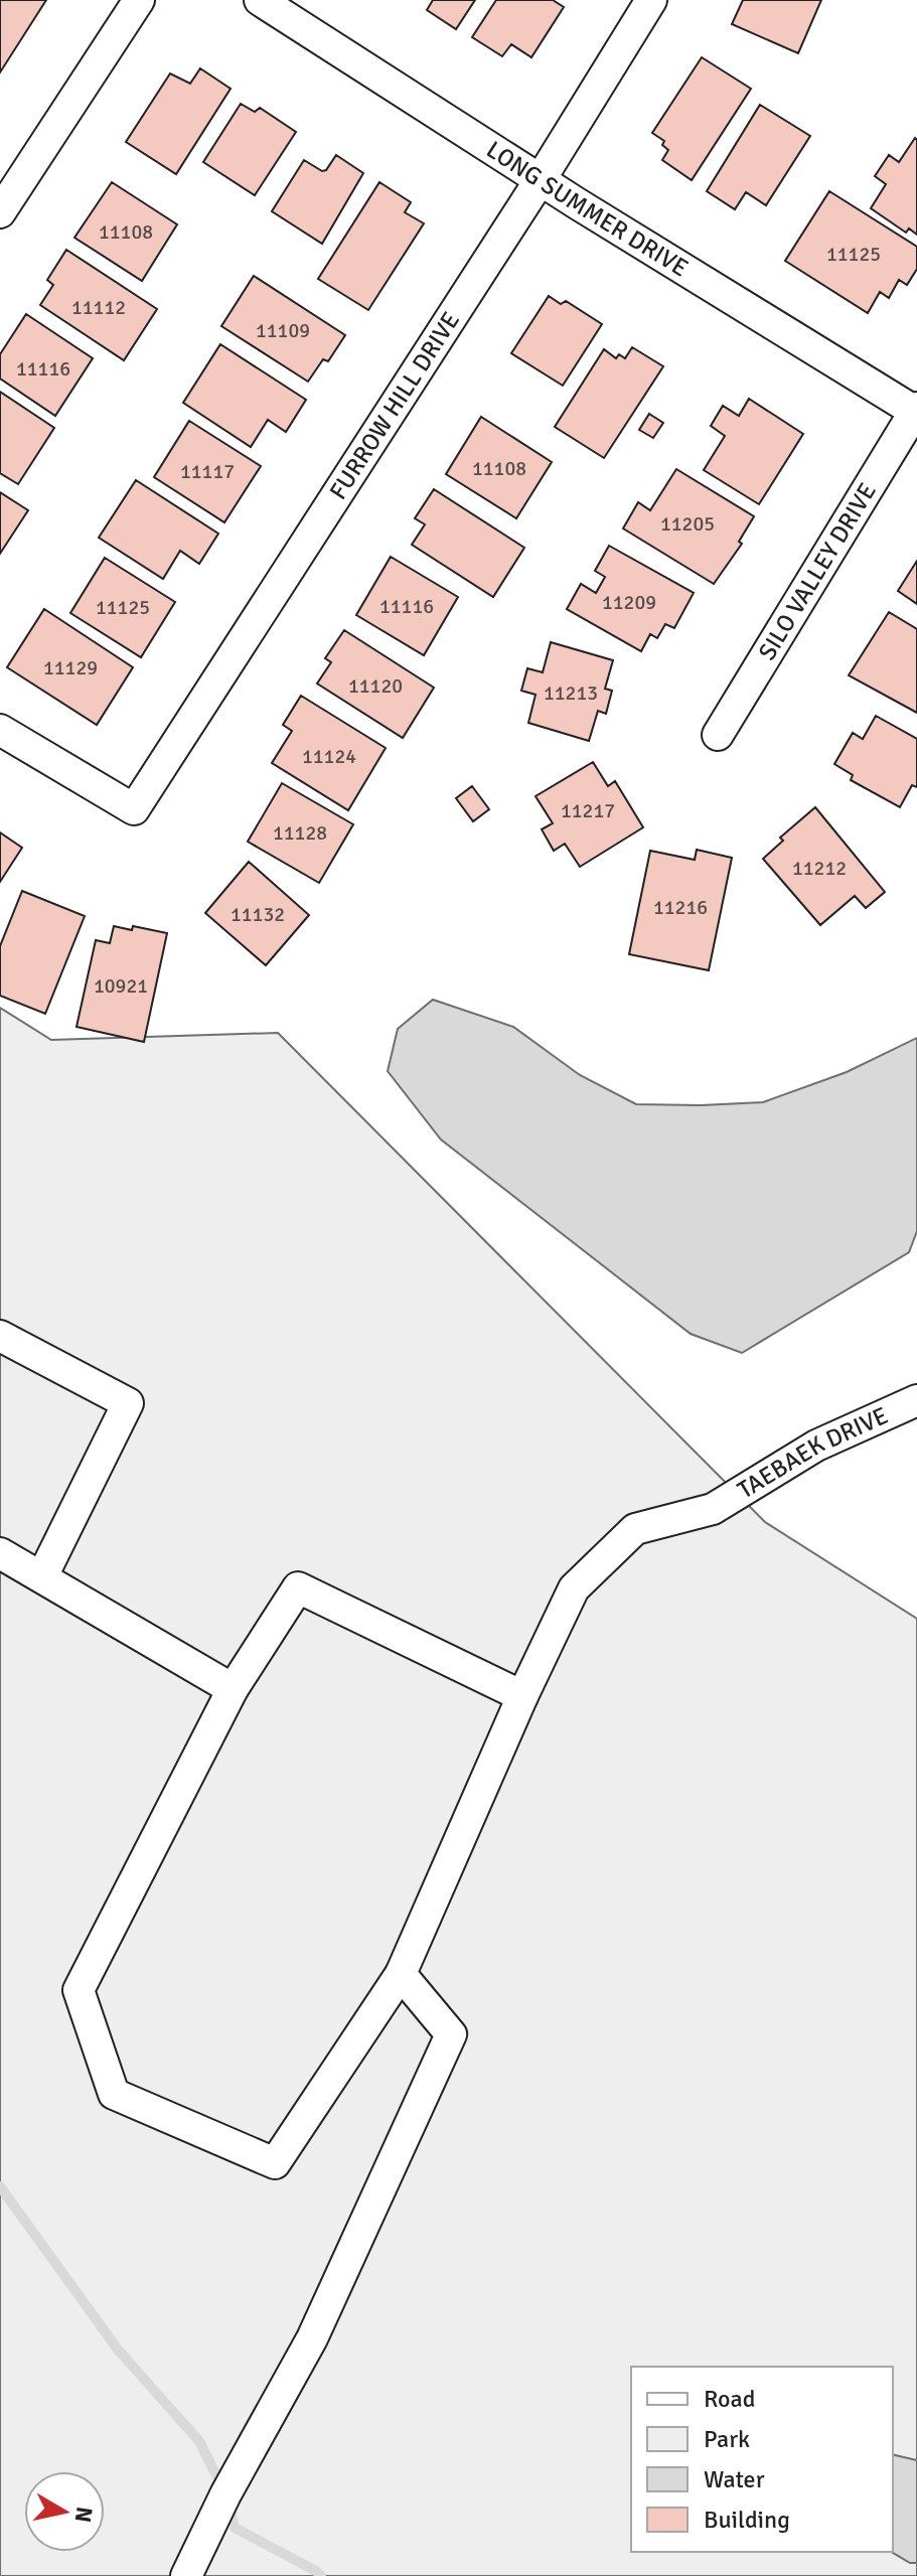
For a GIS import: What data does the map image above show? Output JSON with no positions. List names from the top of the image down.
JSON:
{
  "streets": {
    "street": [
      "LONG SUMMER DRIVE",
      "FURROW HILL DRIVE",
      "SILO VALLEY DRIVE",
      "TAEBAEK DRIVE"
    ]
  },
  "crossings": [
    ["LONG SUMMER DRIVE", "FURROW HILL DRIVE"],
    ["LONG SUMMER DRIVE", "SILO VALLEY DRIVE"]
  ],
  "house_numbers": [
    "11108",
    "11125",
    "11112",
    "11109",
    "11116",
    "11108",
    "11117",
    "11205",
    "11209",
    "11116",
    "11125",
    "11129",
    "11120",
    "11213",
    "11124",
    "11217",
    "11128",
    "11212",
    "11216",
    "11132",
    "10921"
  ],
  "legend": [
    "Road",
    "Park",
    "Water",
    "Building"
  ],
  "north": "right"
}
